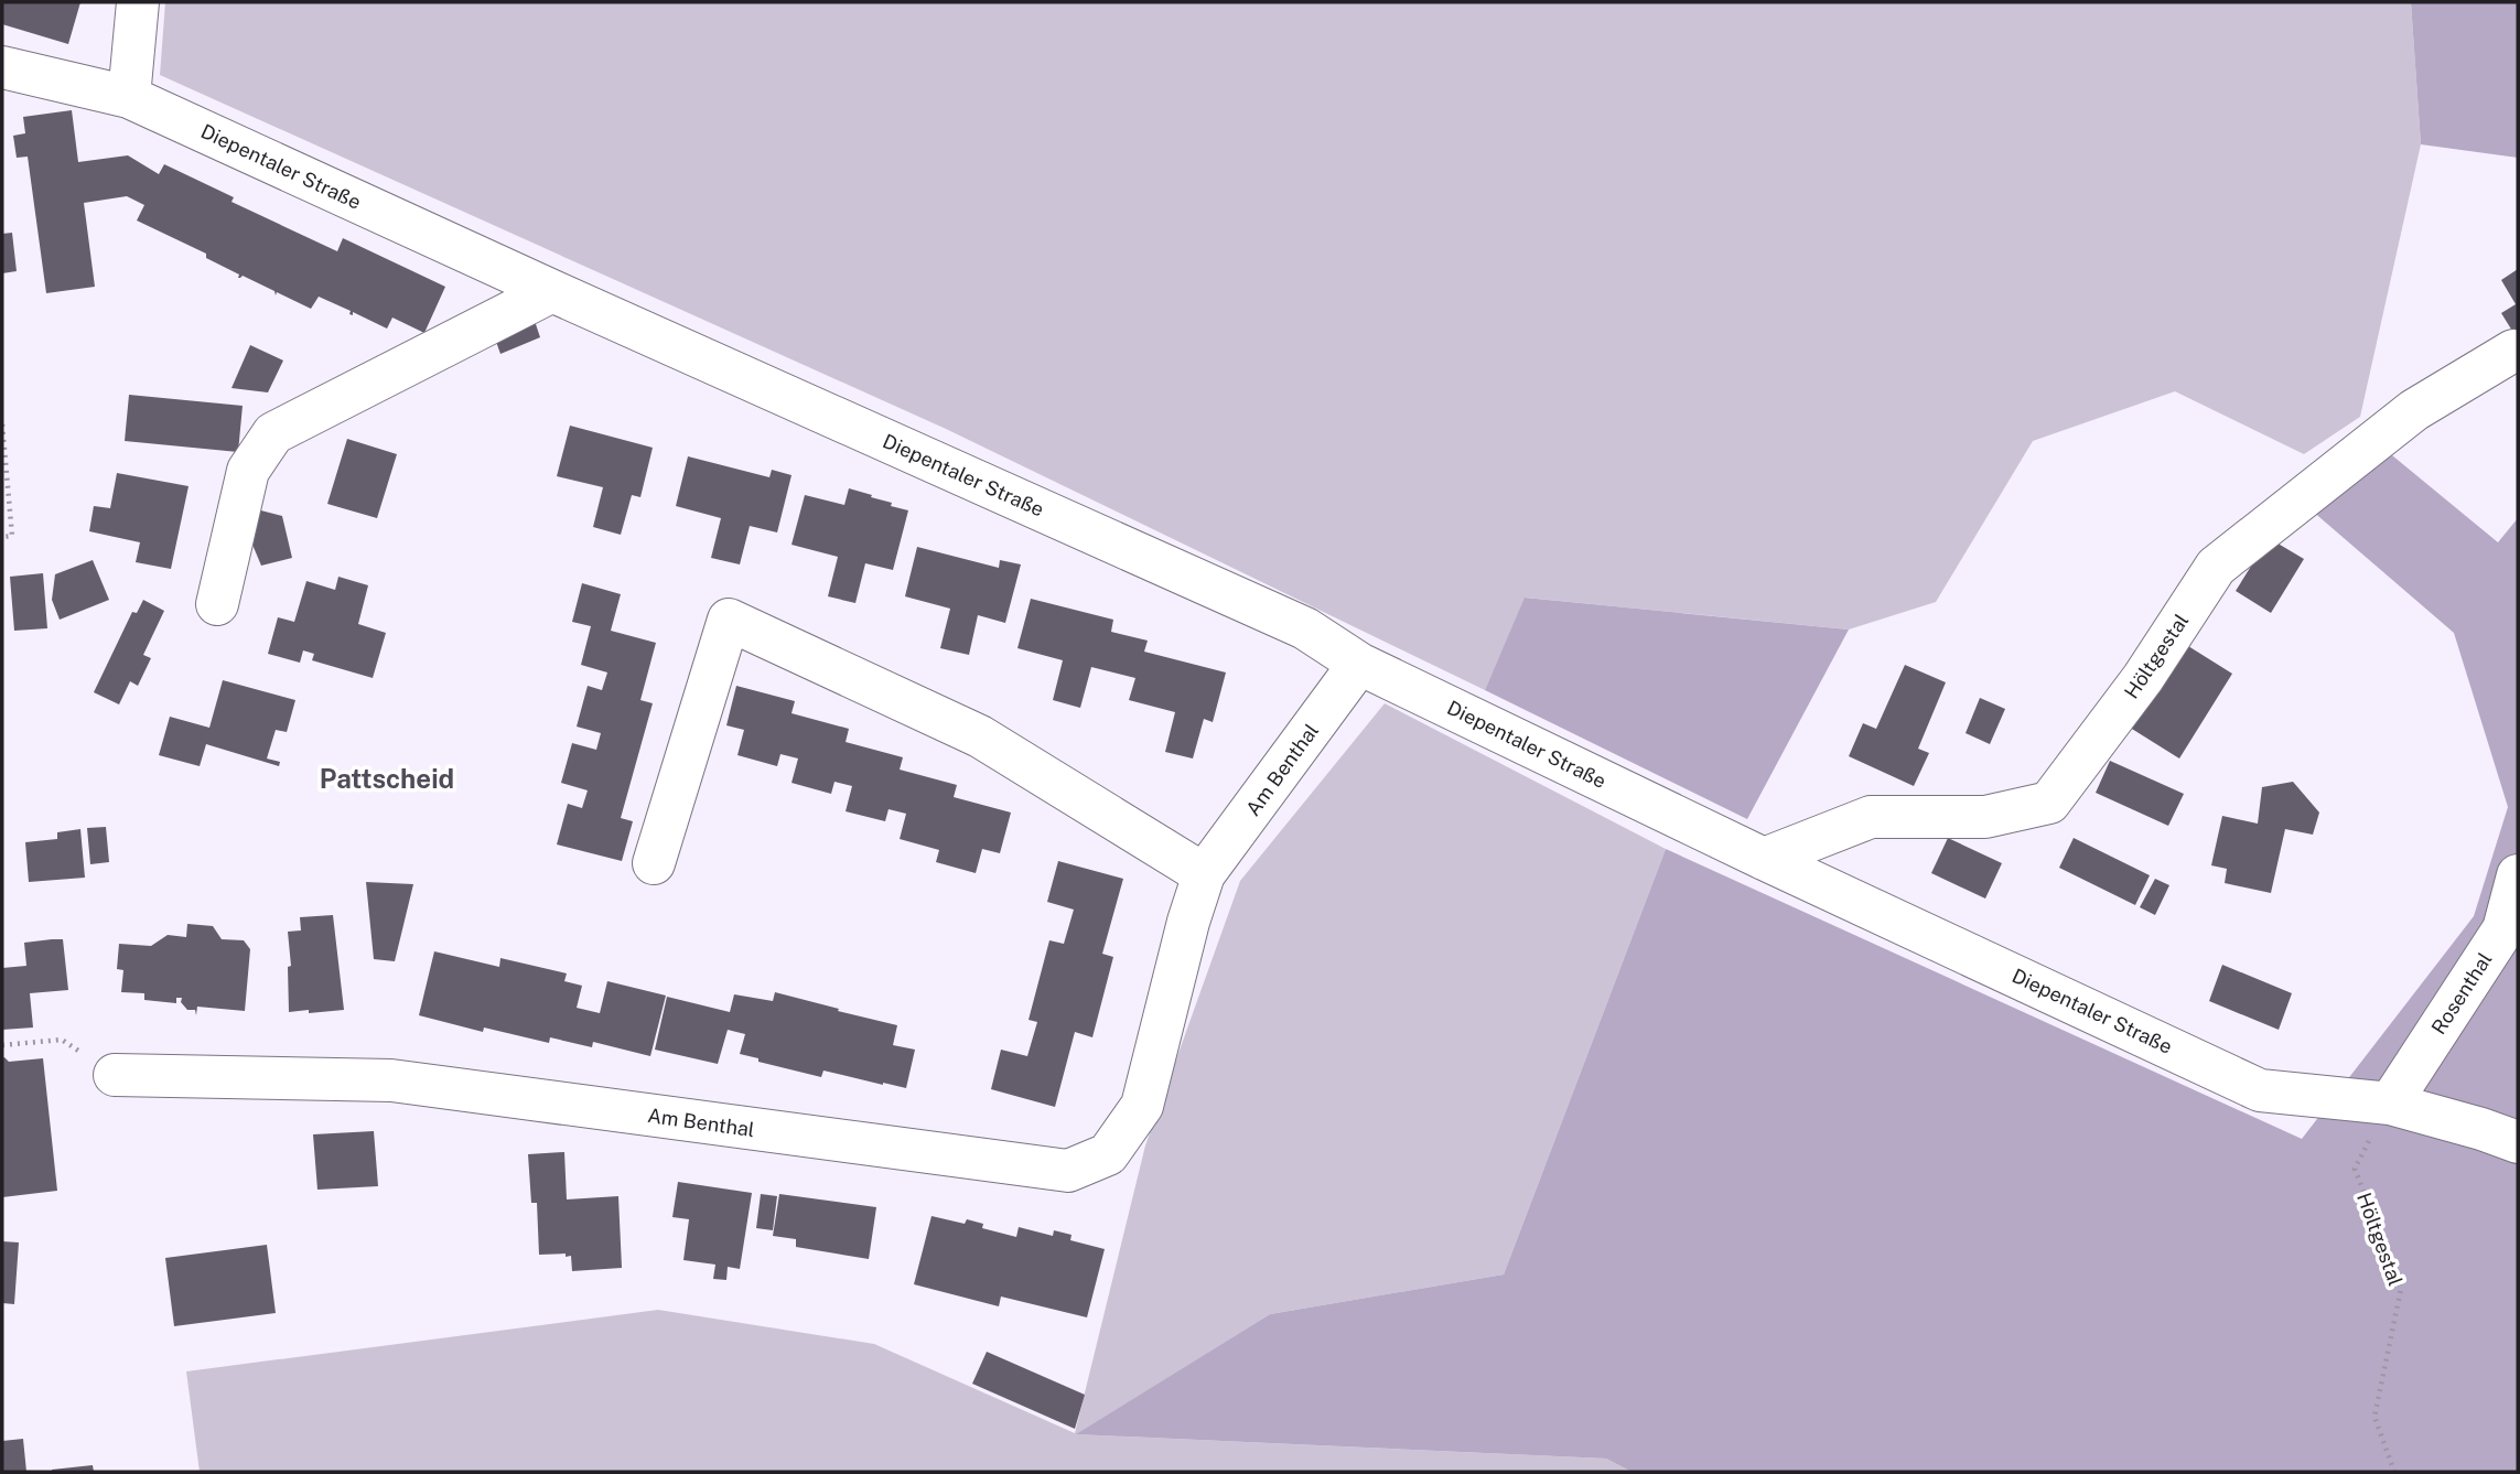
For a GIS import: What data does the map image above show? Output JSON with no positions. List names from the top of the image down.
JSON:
{
  "streets": {
    "street": [
      "Diepentaler Straße",
      "Höltgestal",
      "Am Benthal",
      "Rosenthal"
    ]
  },
  "crossings": [
    ["Diepentaler Straße", "Höltgestal"],
    ["Diepentaler Straße", "Am Benthal"],
    ["Diepentaler Straße", "Rosenthal"],
    ["Höltgestal", "Rosenthal"]
  ],
  "districts": ["Pattscheid"]
}
